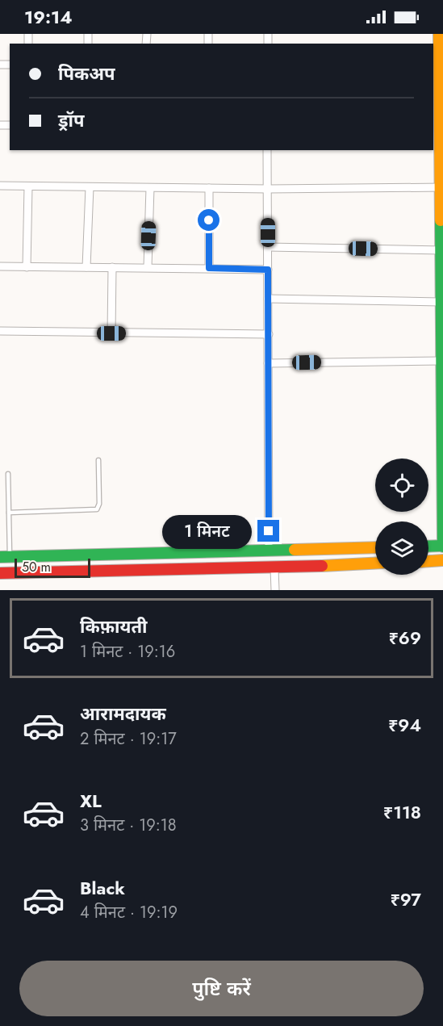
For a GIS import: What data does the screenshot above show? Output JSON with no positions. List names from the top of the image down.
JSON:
{
  "scale_bar": "50 m",
  "page": {
    "status": "19:14",
    "banner": ["पिकअप", "ड्रॉप"],
    "bubble": "1 मिनट",
    "scale": "50 m",
    "list": [
      {
        "name": "किफ़ायती",
        "note": "1 मिनट · 19:16",
        "value": "₹69"
      },
      {
        "name": "आरामदायक",
        "note": "2 मिनट · 19:17",
        "value": "₹94"
      },
      {
        "name": "XL",
        "note": "3 मिनट · 19:18",
        "value": "₹118"
      },
      {
        "name": "Black",
        "note": "4 मिनट · 19:19",
        "value": "₹97"
      }
    ],
    "buttons": "पुष्टि करें"
  }
}
